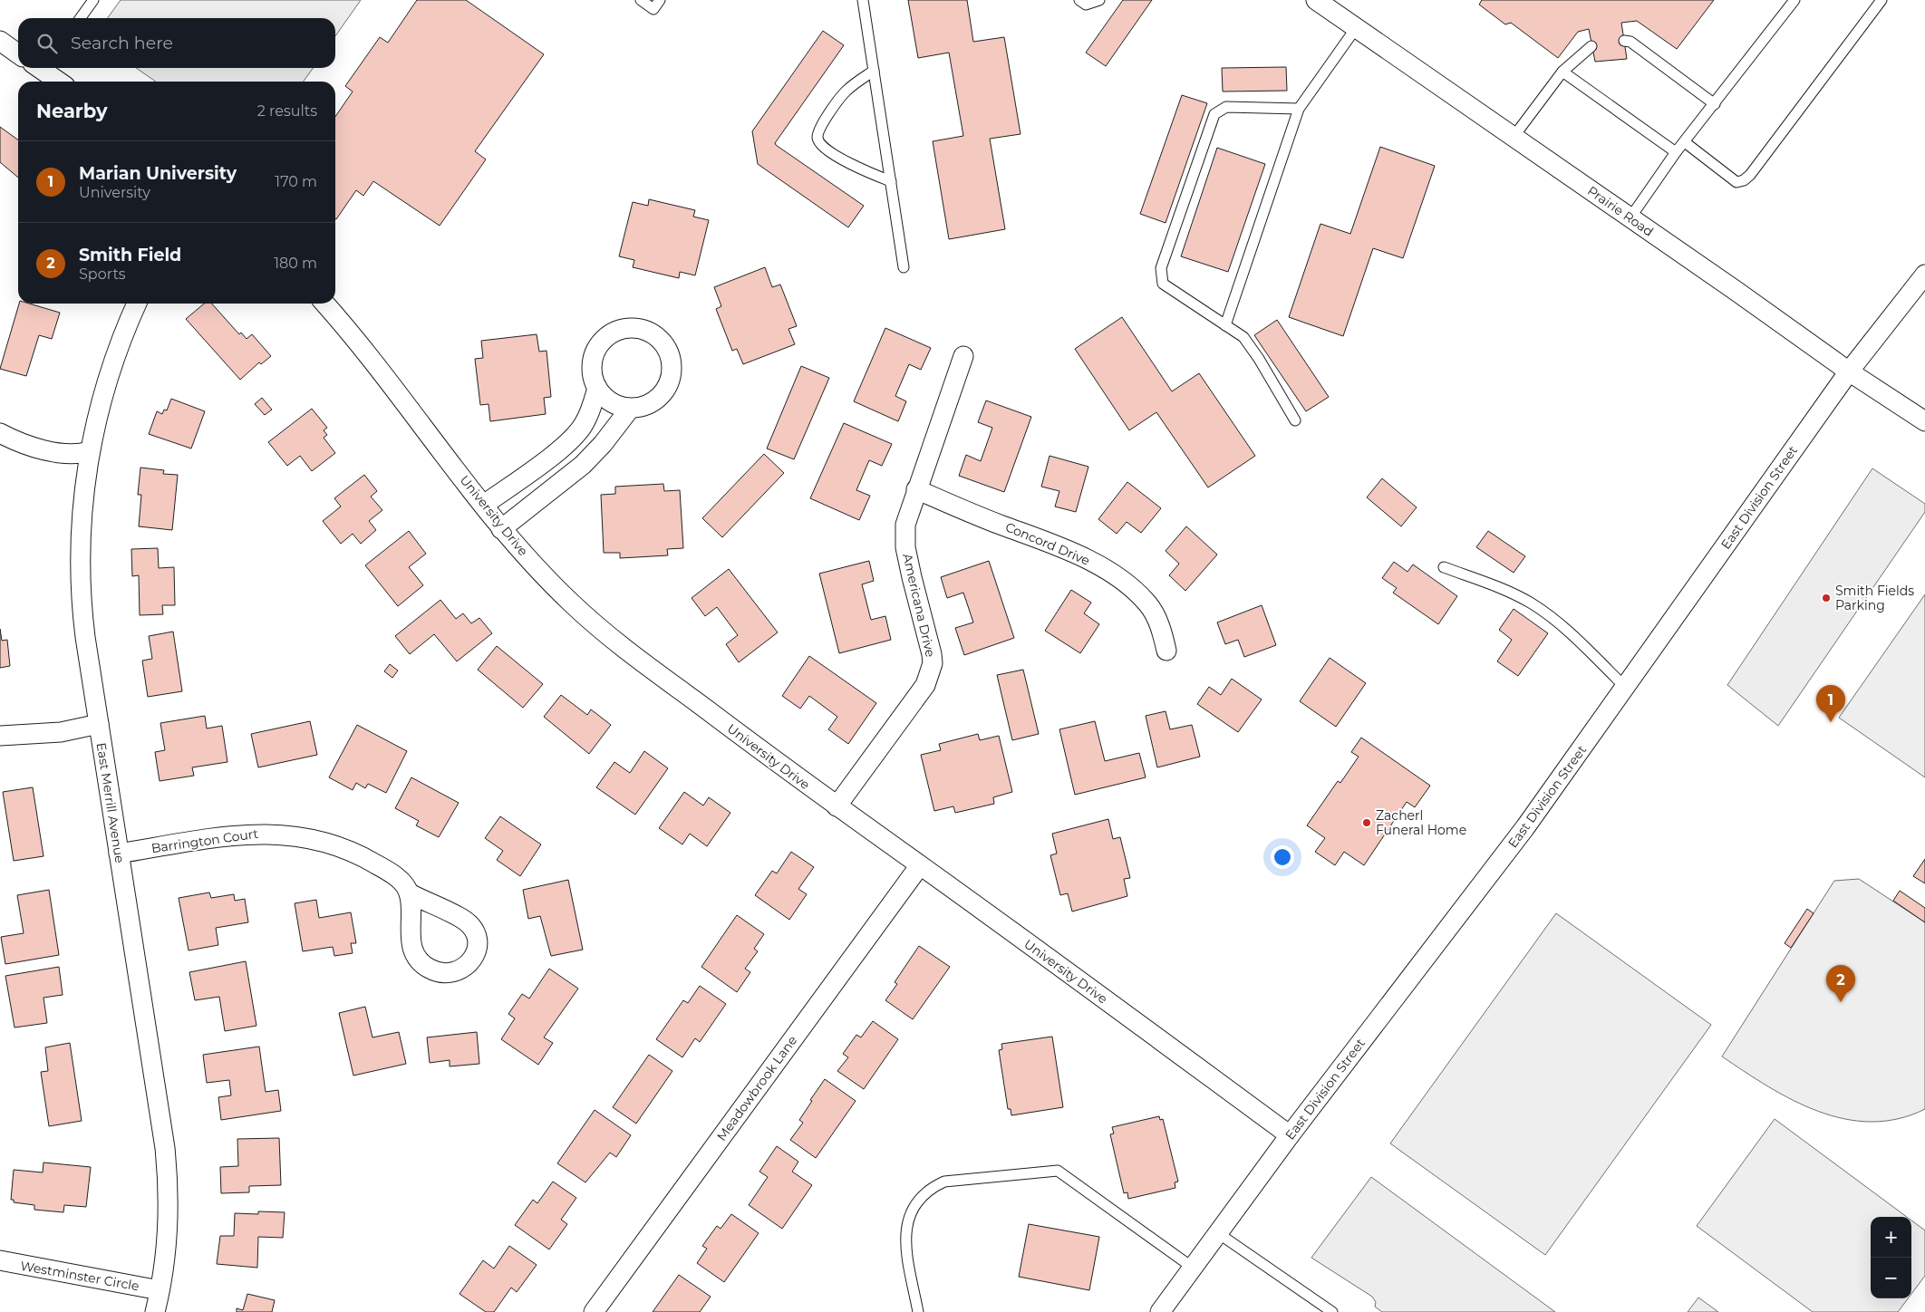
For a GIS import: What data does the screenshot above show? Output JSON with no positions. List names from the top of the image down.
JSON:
{
  "streets": {
    "street": [
      "Prairie Road",
      "East Division Street",
      "University Drive",
      "Concord Drive",
      "Americana Drive",
      "East Merrill Avenue",
      "Barrington Court",
      "Meadowbrook Lane",
      "Westminster Circle"
    ]
  },
  "crossings": [
    ["Prairie Road", "East Division Street"],
    ["East Division Street", "University Drive"],
    ["University Drive", "Americana Drive"],
    ["University Drive", "Meadowbrook Lane"],
    ["Concord Drive", "Americana Drive"],
    ["East Merrill Avenue", "Barrington Court"],
    ["East Merrill Avenue", "Westminster Circle"]
  ],
  "places": ["Smith Fields Parking", "Zacherl Funeral Home"],
  "page": {
    "search": "Search here",
    "heading": ["Nearby", "2 results"],
    "list": [
      {
        "mark": "1",
        "name": "Marian University",
        "note": "University",
        "value": "170 m"
      },
      {
        "mark": "2",
        "name": "Smith Field",
        "note": "Sports",
        "value": "180 m"
      }
    ],
    "pins": ["1", "2"],
    "map_buttons": ["+", "−"]
  }
}
